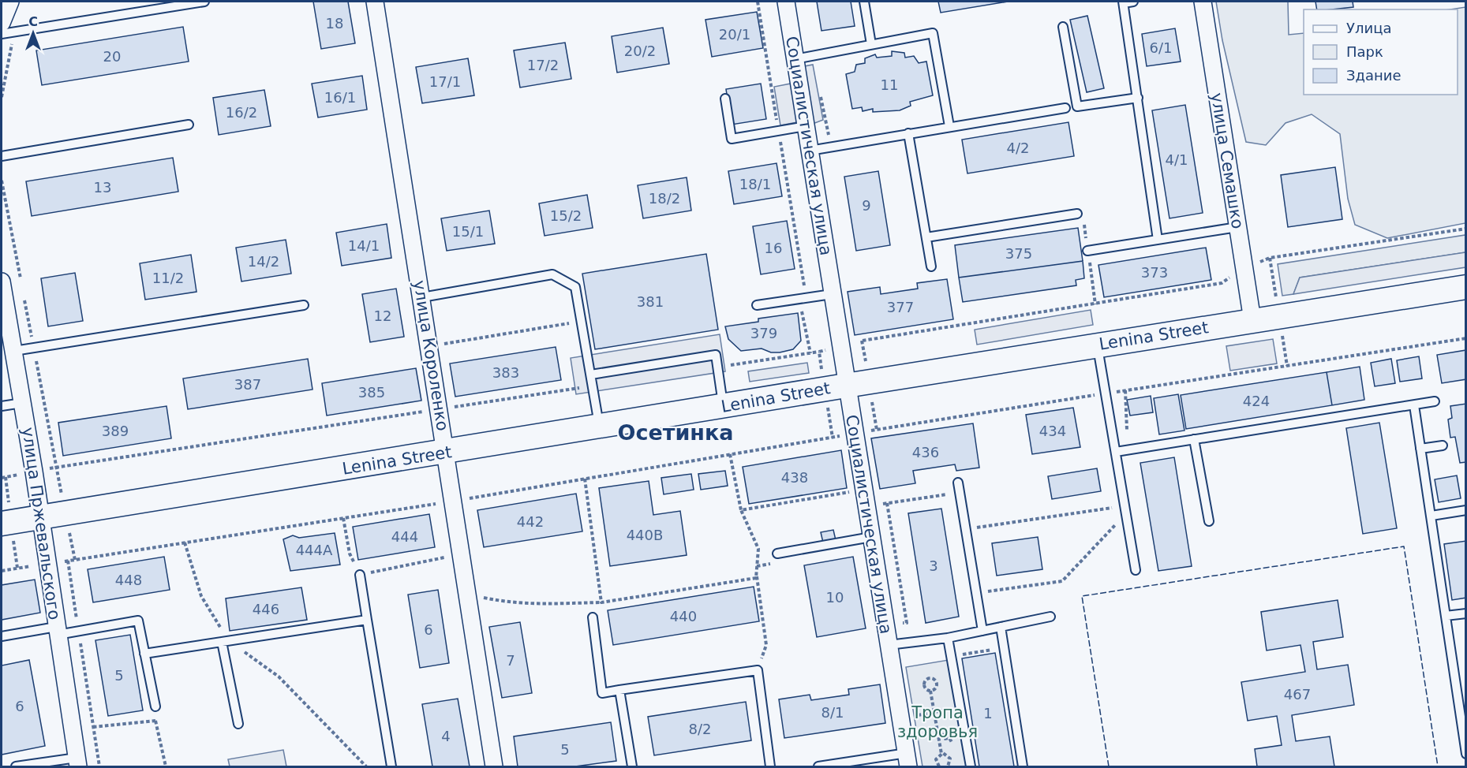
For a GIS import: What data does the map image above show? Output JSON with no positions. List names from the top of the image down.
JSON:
{
  "streets": {
    "main road": ["Lenina Street"],
    "street": [
      "Социалистическая улица",
      "улица Семашко",
      "улица Короленко",
      "улица Пржевальского"
    ]
  },
  "crossings": [
    ["Социалистическая улица", "Lenina Street"],
    ["улица Семашко", "Lenina Street"],
    ["Lenina Street", "улица Короленко"],
    ["Lenina Street", "улица Пржевальского"]
  ],
  "districts": ["Осетинка"],
  "parks": ["Тропа здоровья"],
  "house_numbers": [
    "18",
    "20/1",
    "6/1",
    "20/2",
    "20",
    "17/2",
    "17/1",
    "11",
    "16/1",
    "16/2",
    "4/2",
    "4/1",
    "18/1",
    "13",
    "18/2",
    "9",
    "15/2",
    "15/1",
    "14/1",
    "16",
    "375",
    "14/2",
    "373",
    "11/2",
    "381",
    "377",
    "12",
    "379",
    "383",
    "387",
    "385",
    "424",
    "389",
    "434",
    "436",
    "438",
    "442",
    "440В",
    "444",
    "444А",
    "3",
    "448",
    "10",
    "446",
    "440",
    "6",
    "7",
    "5",
    "467",
    "6",
    "8/1",
    "1",
    "8/2",
    "4",
    "5"
  ],
  "legend": ["Улица", "Парк", "Здание"],
  "north": "top"
}
